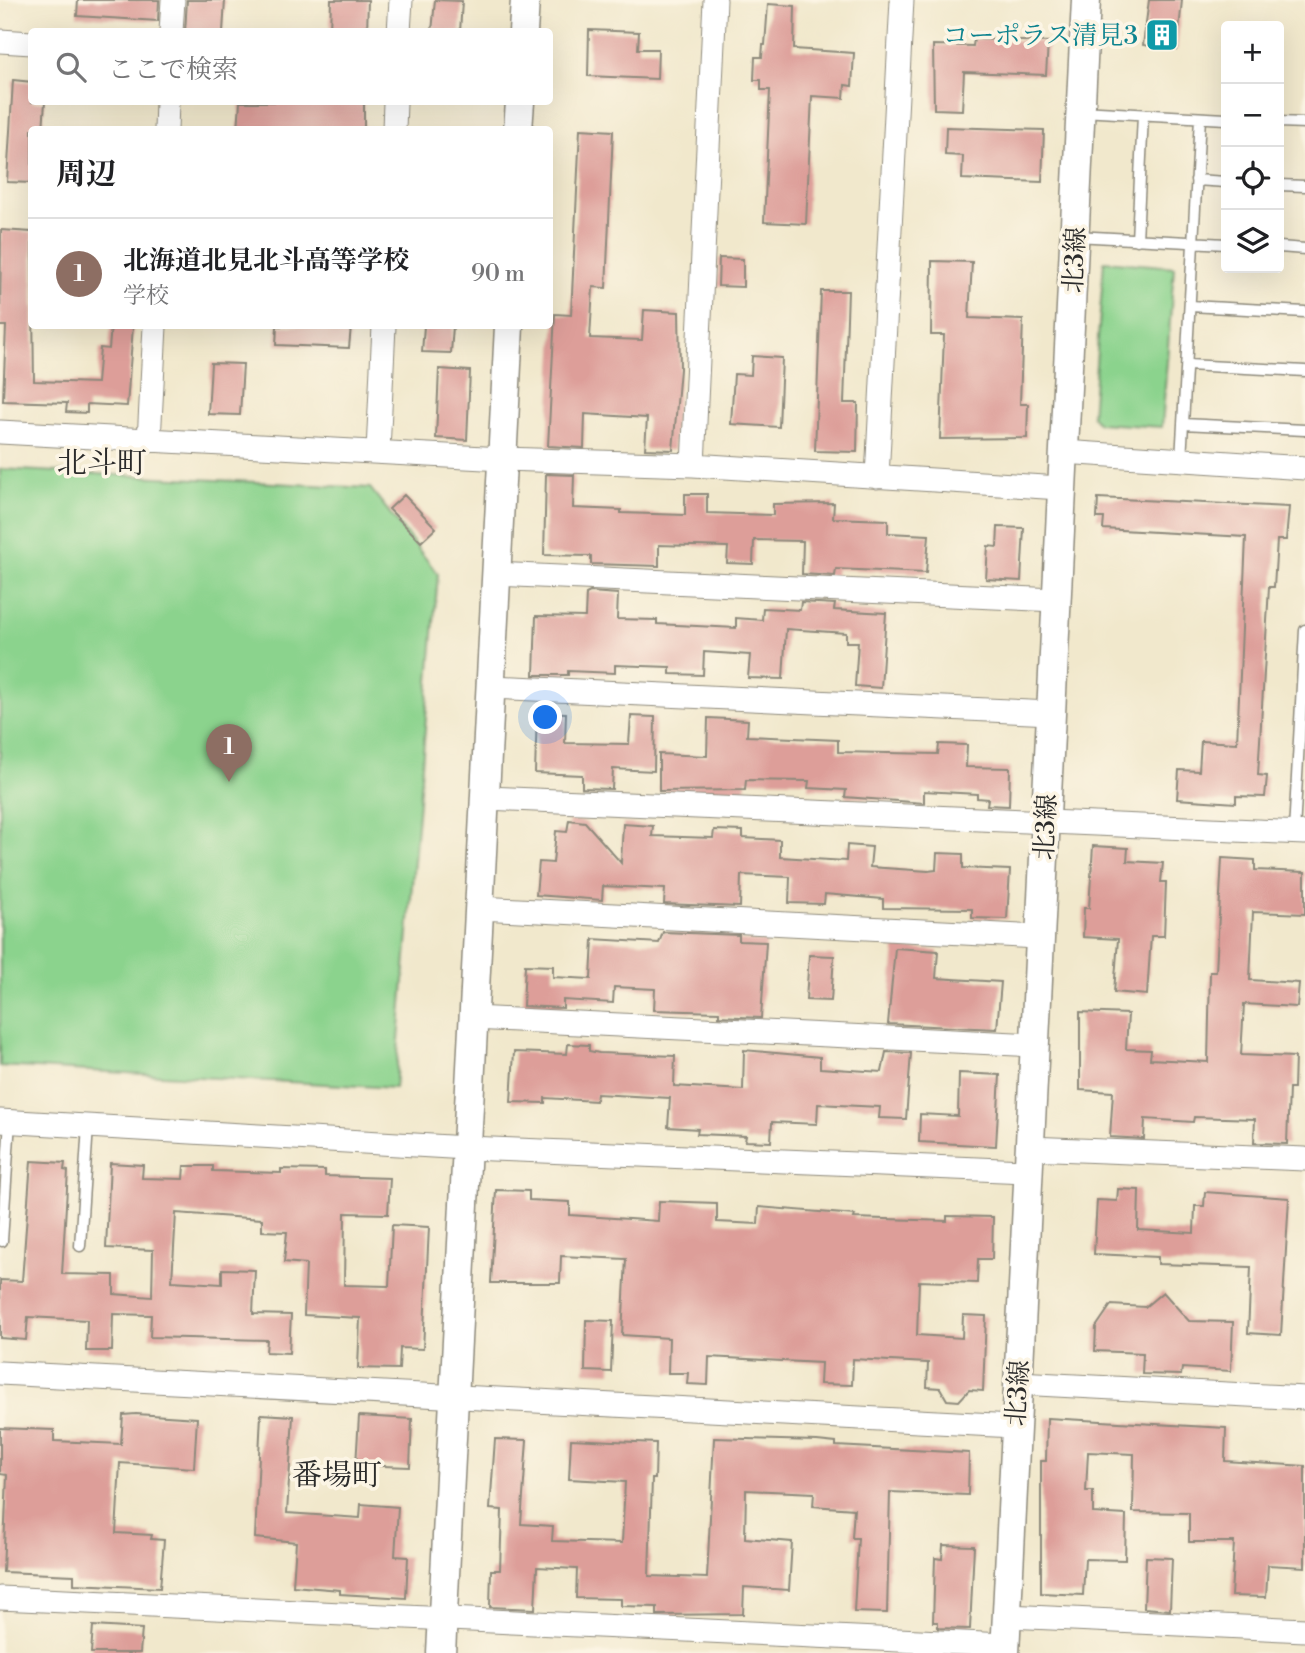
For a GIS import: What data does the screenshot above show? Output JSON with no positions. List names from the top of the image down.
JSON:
{
  "streets": {
    "street": ["北3線"]
  },
  "districts": ["北斗町", "番場町"],
  "places": {
    "building": ["コーポラス清見3"]
  },
  "page": {
    "map_buttons": ["+", "−"],
    "search": "ここで検索",
    "heading": "周辺",
    "list": [
      {
        "mark": "1",
        "name": "北海道北見北斗高等学校",
        "note": "学校",
        "value": "90 m"
      }
    ],
    "pins": "1"
  }
}
